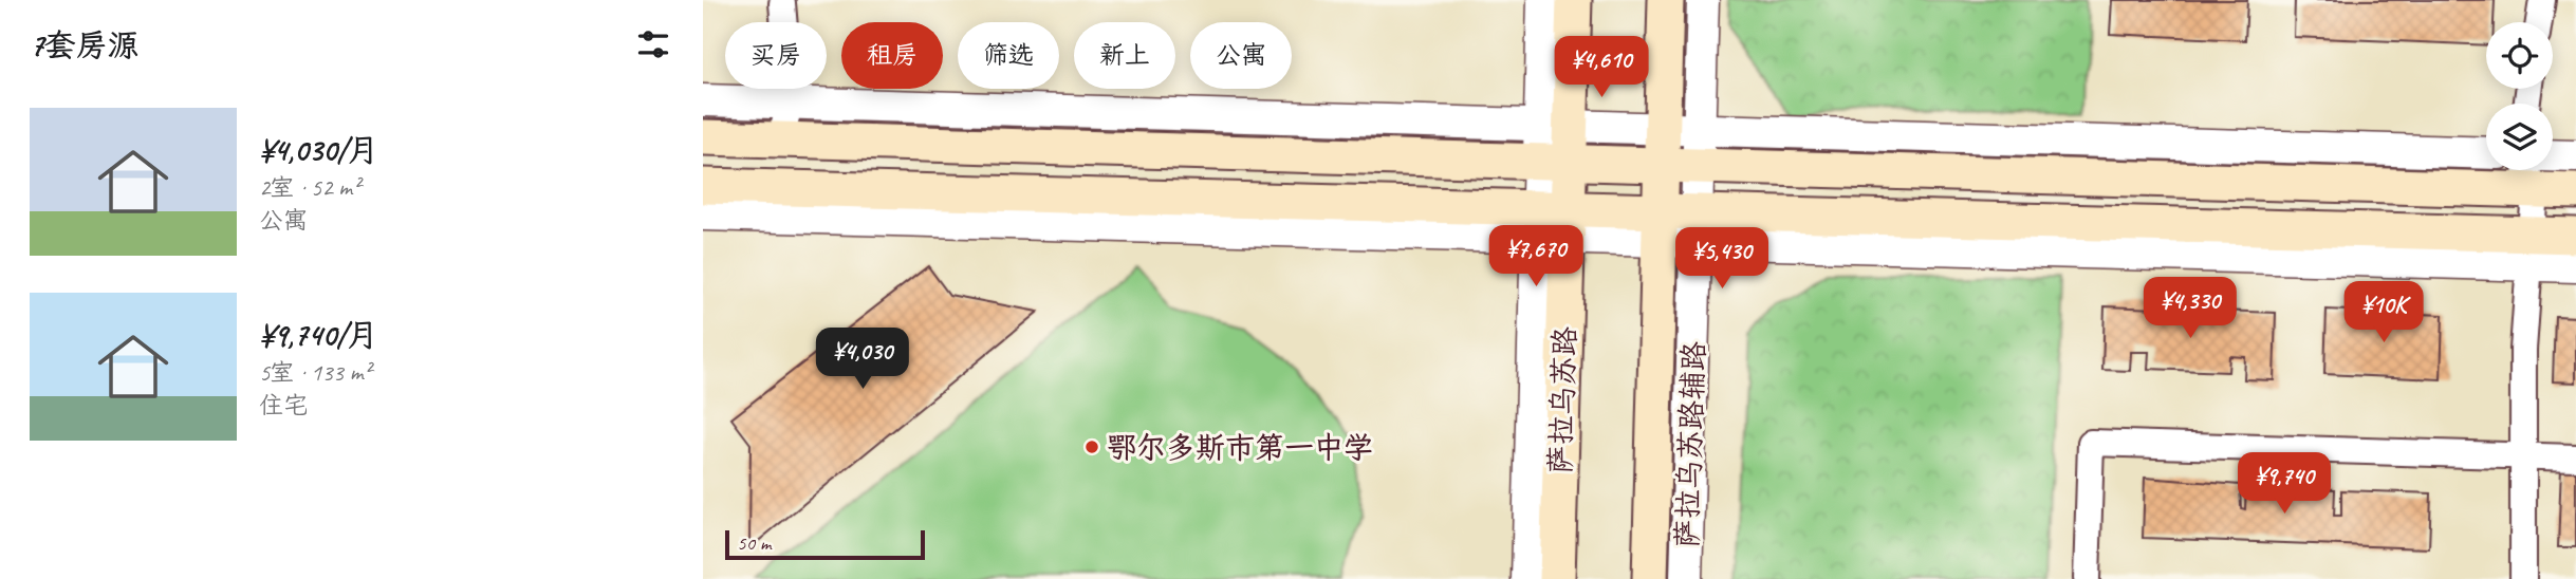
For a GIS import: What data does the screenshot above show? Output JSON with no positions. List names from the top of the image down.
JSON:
{
  "streets": {
    "main road": ["萨拉乌苏路"],
    "street": ["萨拉乌苏路辅路"]
  },
  "places": ["鄂尔多斯市第一中学"],
  "scale_bar": "50 m",
  "page": {
    "heading": "7套房源",
    "chip": [
      "买房",
      "租房",
      "筛选",
      "新上",
      "公寓"
    ],
    "price": [
      "¥4,610",
      "¥7,670",
      "¥5,430",
      "¥4,330",
      "¥10K",
      "¥4,030",
      "¥9,740"
    ],
    "list": [
      {
        "name": "¥4,030/月",
        "note": "2室 · 52 m² · 公寓"
      },
      {
        "name": "¥9,740/月",
        "note": "5室 · 133 m² · 住宅"
      }
    ],
    "scale": "50 m"
  }
}
